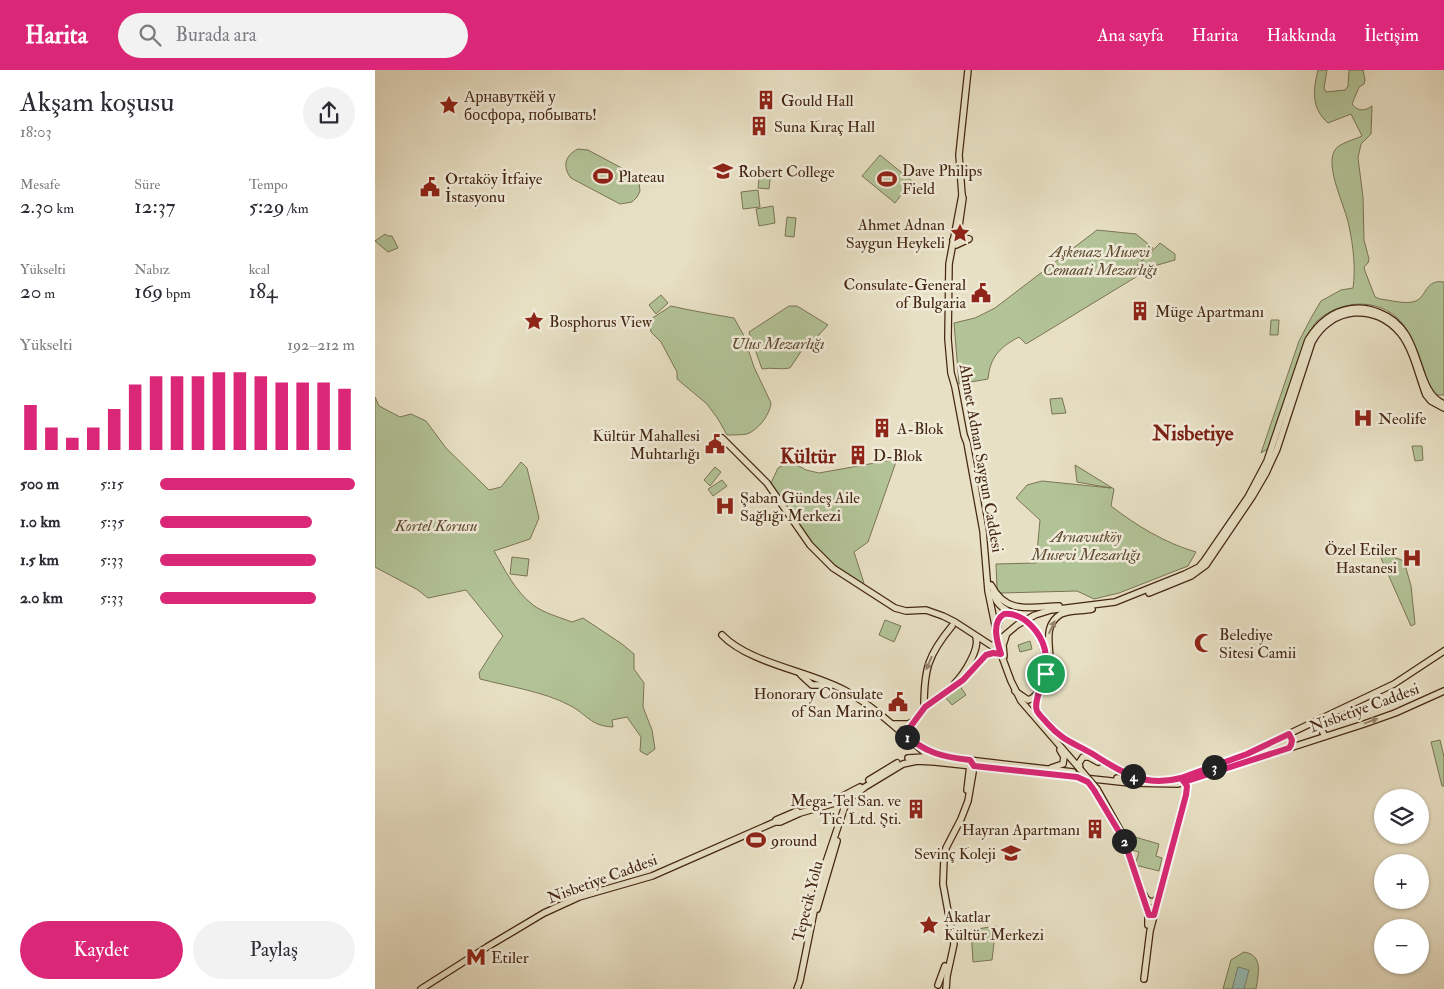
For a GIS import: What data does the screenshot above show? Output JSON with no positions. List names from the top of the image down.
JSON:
{
  "streets": {
    "main road": ["Ahmet Adnan Saygun Caddesi", "Nisbetiye Caddesi", "Tepecik Yolu"]
  },
  "crossings": [
    ["Nisbetiye Caddesi", "Tepecik Yolu"]
  ],
  "districts": ["Nisbetiye", "Kültür"],
  "parks": [
    "Aşkenaz Musevi Cemaati Mezarlığı",
    "Ulus Mezarlığı",
    "Kortel Korusu",
    "Arnavutköy Musevi Mezarlığı"
  ],
  "places": {
    "building": [
      "Gould Hall",
      "Suna Kıraç Hall",
      "Müge Apartmanı",
      "A-Blok",
      "D-Blok",
      "Mega-Tel San. ve Tic. Ltd. Şti.",
      "Hayran Apartmanı"
    ],
    "place": [
      "Арнавуткёй у босфора, побывать!",
      "Ahmet Adnan Saygun Heykeli",
      "Bosphorus View",
      "Akatlar Kültür Merkezi"
    ],
    "school or university": ["Robert College", "Sevinç Koleji"],
    "sports": ["Plateau", "Dave Philips Field", "9round"],
    "public building": [
      "Ortaköy İtfaiye İstasyonu",
      "Consulate-General of Bulgaria",
      "Kültür Mahallesi Muhtarlığı",
      "Honorary Consulate of San Marino"
    ],
    "hospital": ["Neolife", "Şaban Gündeş Aile Sağlığı Merkezi", "Özel Etiler Hastanesi"],
    "mosque": ["Belediye Sitesi Camii"],
    "metro station": ["Etiler"]
  },
  "page": {
    "header": "Harita",
    "search": "Burada ara",
    "nav": [
      "Ana sayfa",
      "Harita",
      "Hakkında",
      "İletişim"
    ],
    "heading": ["Akşam koşusu", "18:03"],
    "stats": [
      ["Mesafe", "2.30 km"],
      ["Süre", "12:37"],
      ["Tempo", "5:29 /km"],
      ["Yükselti", "20 m"],
      ["Nabız", "169 bpm"],
      ["kcal", "184"]
    ],
    "chart": ["Yükselti", "192–212 m"],
    "list": [
      {
        "name": "500 m",
        "note": "5:15"
      },
      {
        "name": "1.0 km",
        "note": "5:35"
      },
      {
        "name": "1.5 km",
        "note": "5:33"
      },
      {
        "name": "2.0 km",
        "note": "5:33"
      }
    ],
    "pins": [
      "1",
      "3",
      "4",
      "2"
    ],
    "map_buttons": ["+", "−"],
    "buttons": ["Kaydet", "Paylaş"]
  }
}
